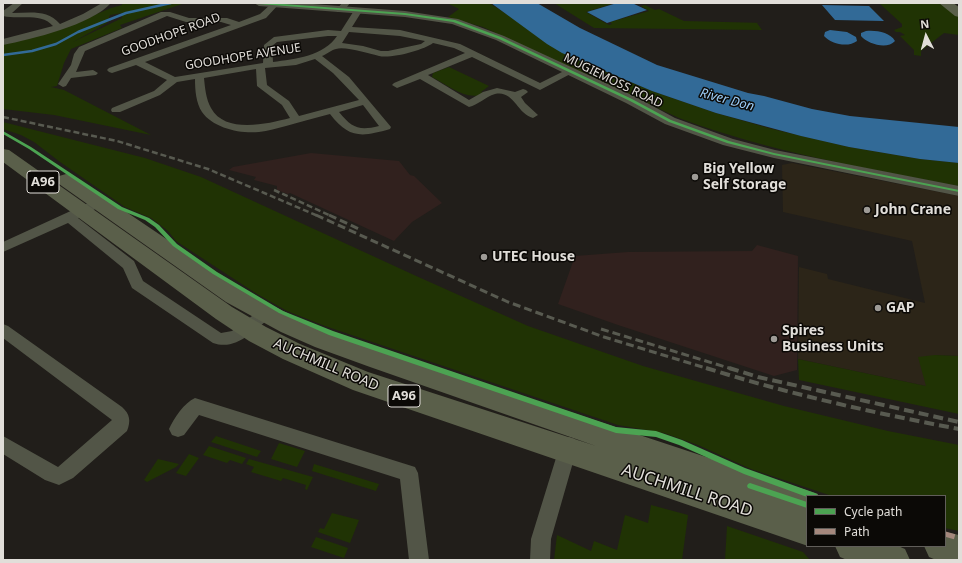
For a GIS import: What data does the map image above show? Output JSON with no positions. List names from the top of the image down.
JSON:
{
  "streets": {
    "main road": ["A96", "AUCHMILL ROAD"],
    "street": ["GOODHOPE ROAD", "GOODHOPE AVENUE", "MUGIEMOSS ROAD"]
  },
  "crossings": [
    ["GOODHOPE ROAD", "GOODHOPE AVENUE"],
    ["GOODHOPE ROAD", "MUGIEMOSS ROAD"],
    ["GOODHOPE AVENUE", "MUGIEMOSS ROAD"]
  ],
  "water": ["River Don"],
  "places": [
    "Big Yellow Self Storage",
    "John Crane",
    "UTEC House",
    "GAP",
    "Spires Business Units"
  ],
  "legend": ["Cycle path", "Path"],
  "north": "top"
}
